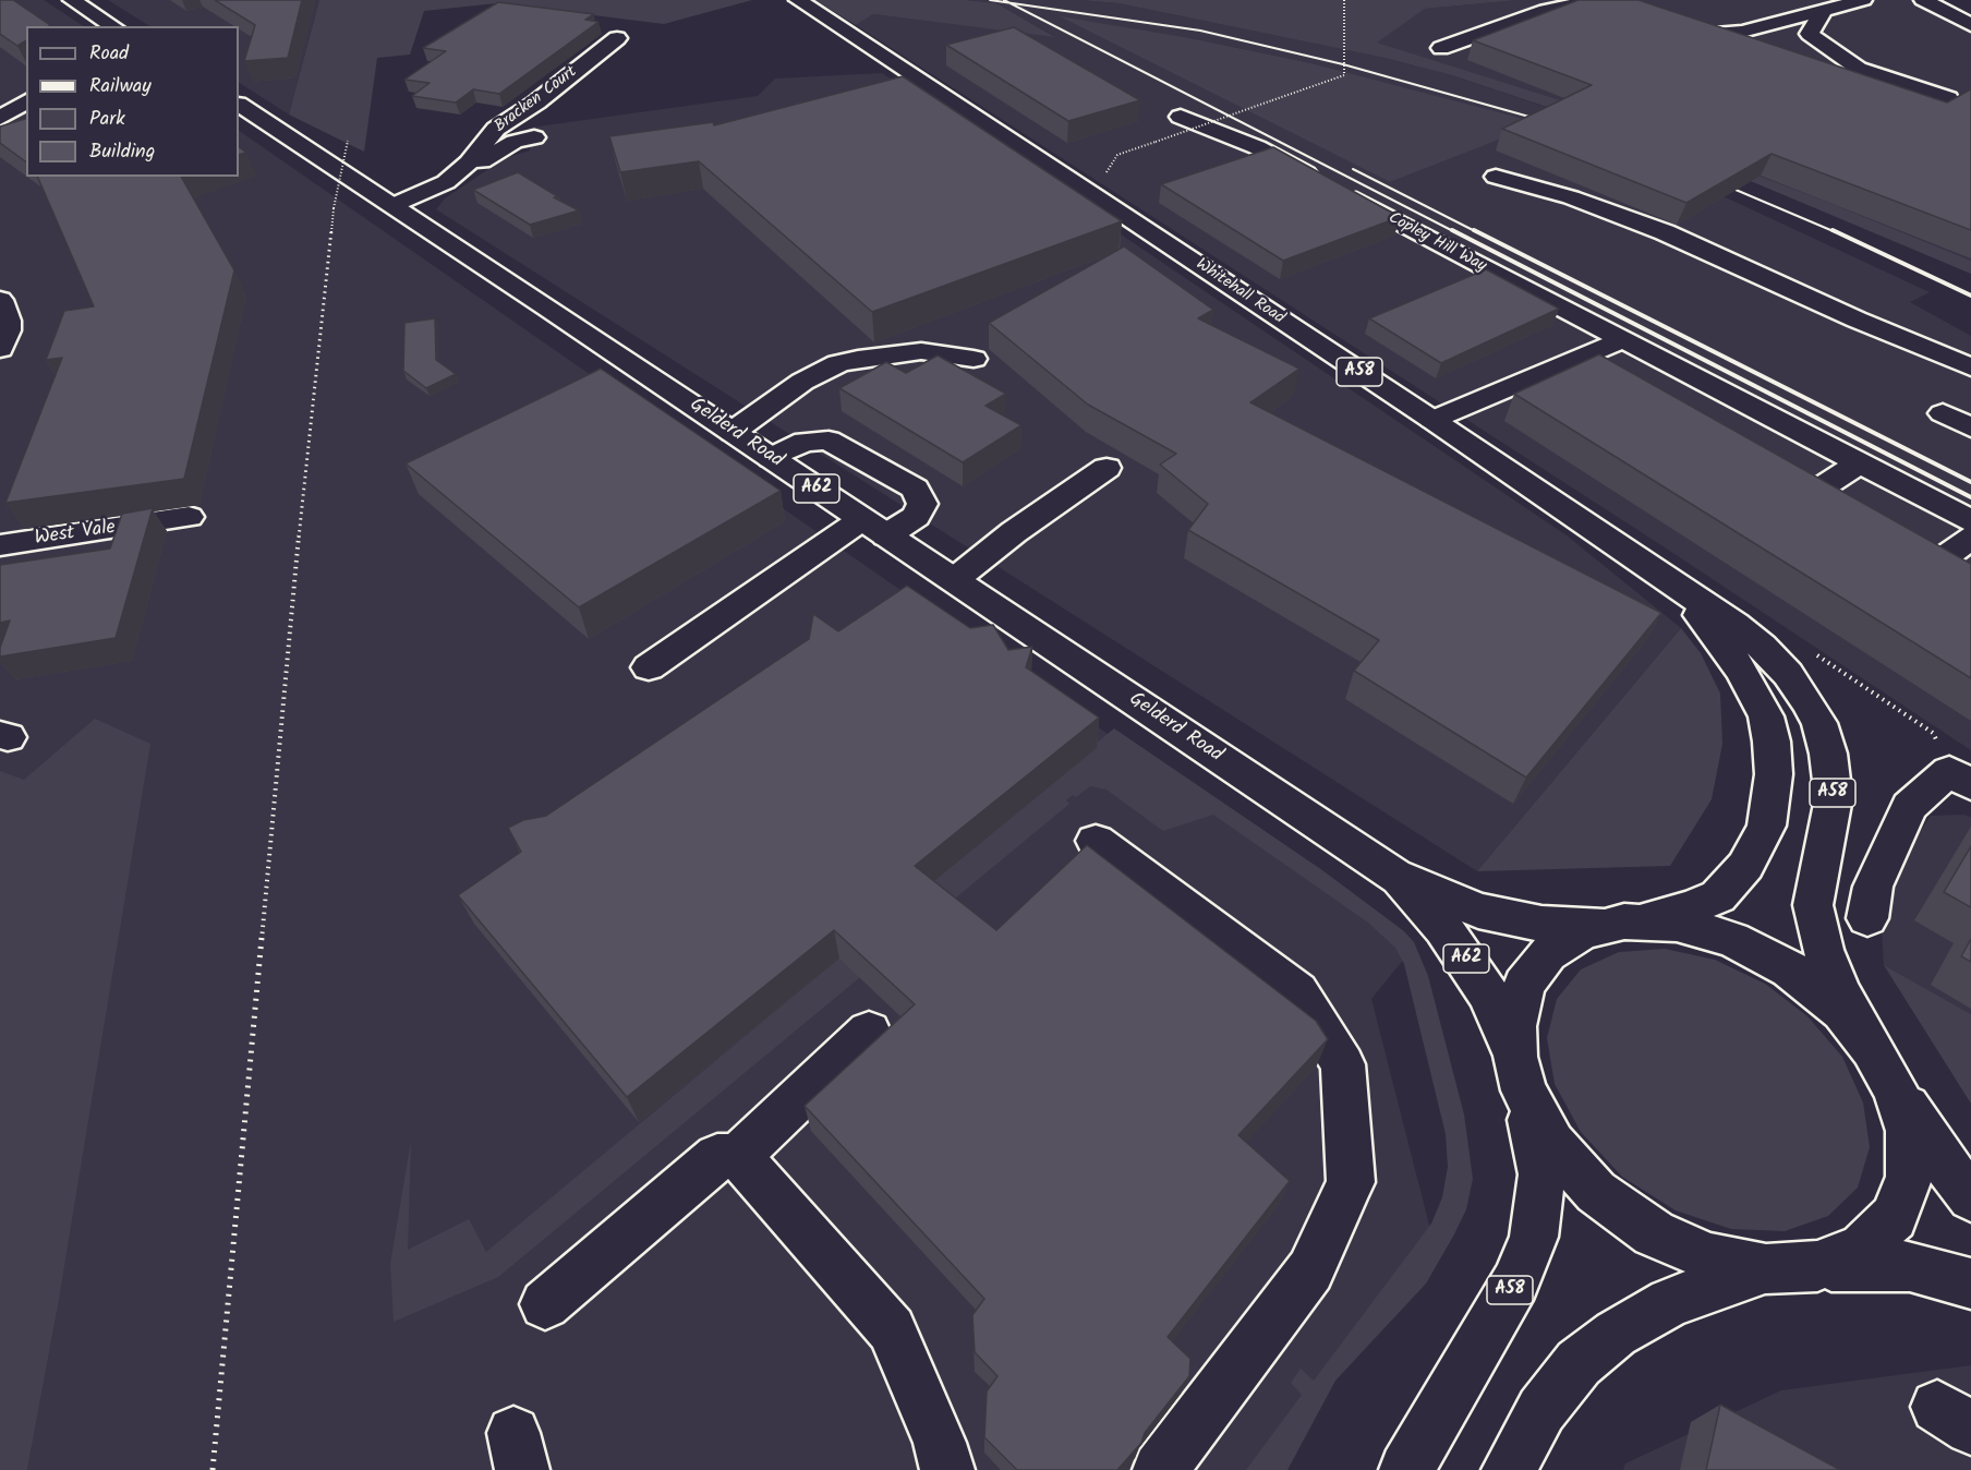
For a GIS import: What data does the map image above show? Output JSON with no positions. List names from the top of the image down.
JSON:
{
  "streets": {
    "main road": [
      "Bracken Court",
      "Copley Hill Way",
      "Whitehall Road",
      "A58",
      "Gelderd Road",
      "A62",
      "West Vale"
    ]
  },
  "crossings": [
    ["Bracken Court", "Gelderd Road"],
    ["Whitehall Road", "A58"],
    ["Whitehall Road", "Gelderd Road"],
    ["A58", "Gelderd Road"]
  ],
  "legend": [
    "Road",
    "Railway",
    "Park",
    "Building"
  ]
}
